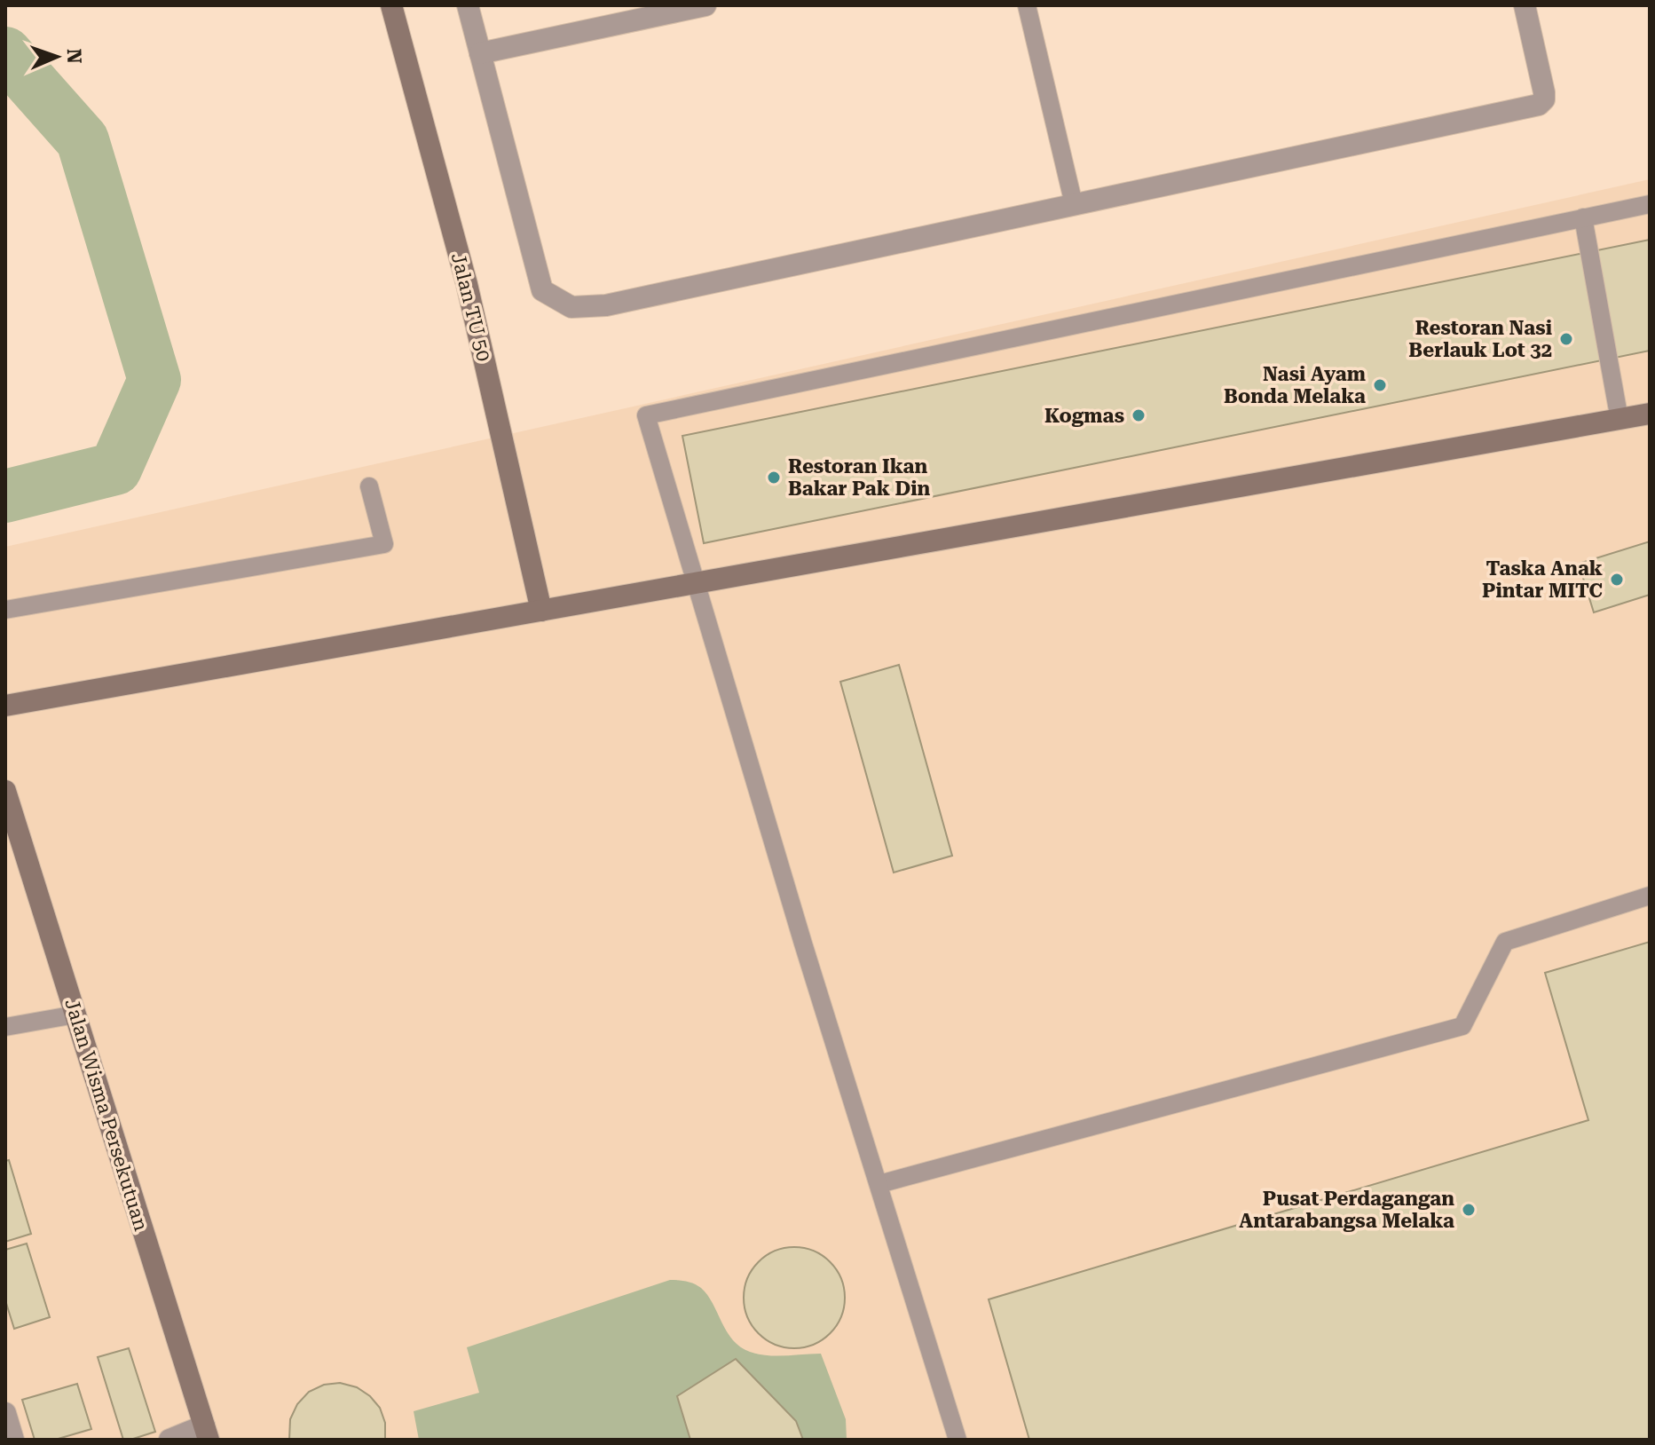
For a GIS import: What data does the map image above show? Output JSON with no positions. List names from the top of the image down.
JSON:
{
  "streets": {
    "street": ["Jalan TU 50", "Jalan Wisma Persekutuan"]
  },
  "places": [
    "Restoran Nasi Berlauk Lot 32",
    "Nasi Ayam Bonda Melaka",
    "Kogmas",
    "Restoran Ikan Bakar Pak Din",
    "Taska Anak Pintar MITC",
    "Pusat Perdagangan Antarabangsa Melaka"
  ],
  "north": "right"
}
